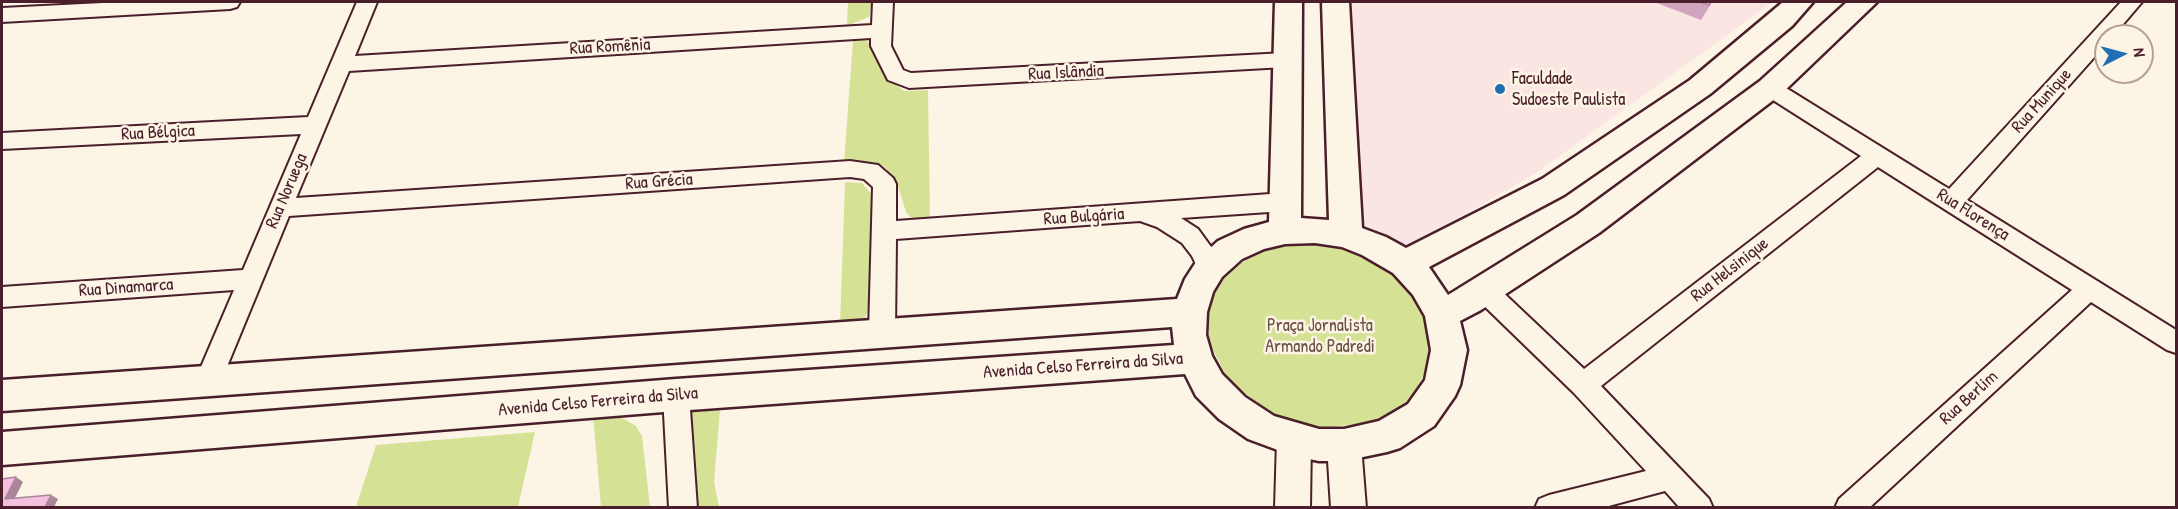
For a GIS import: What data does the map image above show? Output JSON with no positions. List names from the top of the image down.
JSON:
{
  "streets": {
    "main road": ["Avenida Celso Ferreira da Silva"],
    "street": [
      "Rua Romênia",
      "Rua Islândia",
      "Rua Munique",
      "Rua Bélgica",
      "Rua Grécia",
      "Rua Noruega",
      "Rua Florença",
      "Rua Bulgária",
      "Rua Helsinique",
      "Rua Dinamarca",
      "Rua Berlim"
    ]
  },
  "crossings": [
    ["Rua Romênia", "Rua Islândia"],
    ["Rua Romênia", "Rua Noruega"],
    ["Rua Munique", "Rua Florença"],
    ["Rua Bélgica", "Rua Noruega"],
    ["Rua Grécia", "Rua Noruega"],
    ["Rua Grécia", "Rua Bulgária"],
    ["Rua Noruega", "Rua Dinamarca"],
    ["Rua Florença", "Rua Helsinique"],
    ["Rua Florença", "Rua Berlim"]
  ],
  "parks": ["Praça Jornalista Armando Padredi"],
  "places": ["Faculdade Sudoeste Paulista"],
  "north": "right"
}
